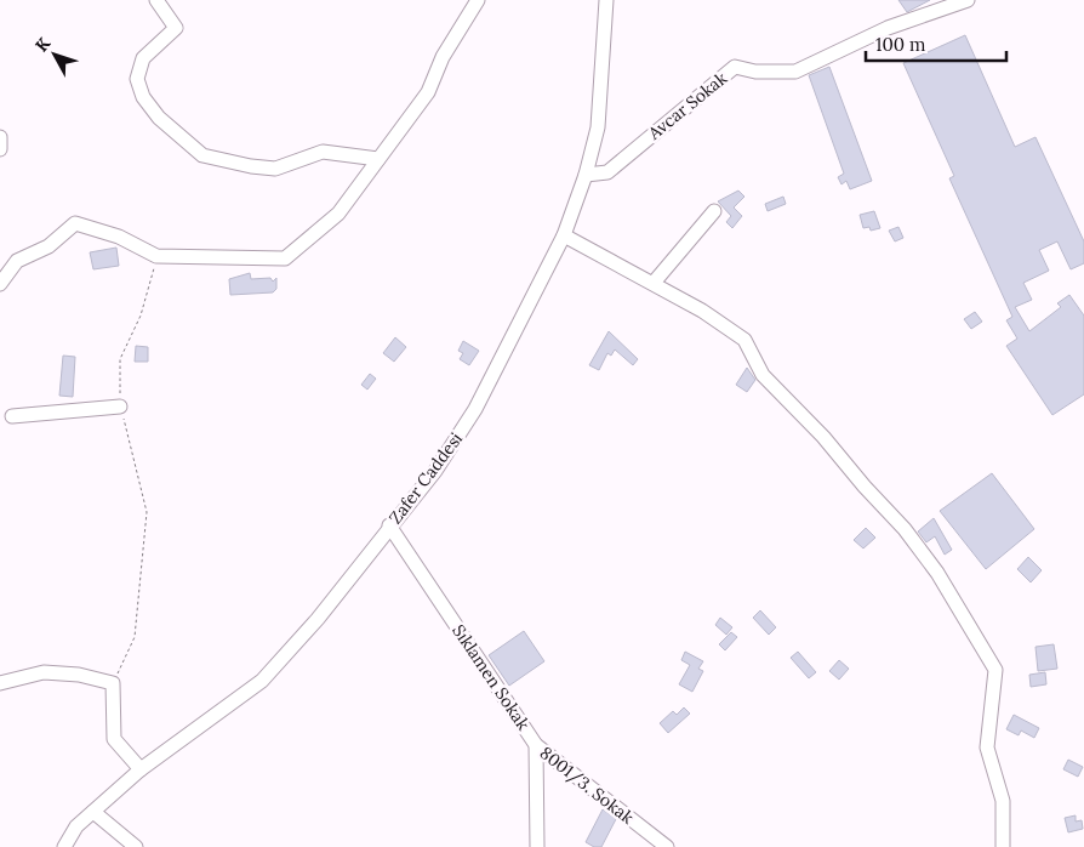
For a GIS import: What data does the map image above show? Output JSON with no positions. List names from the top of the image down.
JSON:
{
  "streets": {
    "street": [
      "Avcar Sokak",
      "Zafer Caddesi",
      "Sıklamen Sokak",
      "8001/3. Sokak"
    ]
  },
  "crossings": [
    ["Avcar Sokak", "Zafer Caddesi"],
    ["Zafer Caddesi", "Sıklamen Sokak"],
    ["Sıklamen Sokak", "8001/3. Sokak"]
  ],
  "scale_bar": "100 m",
  "north": "top left"
}
